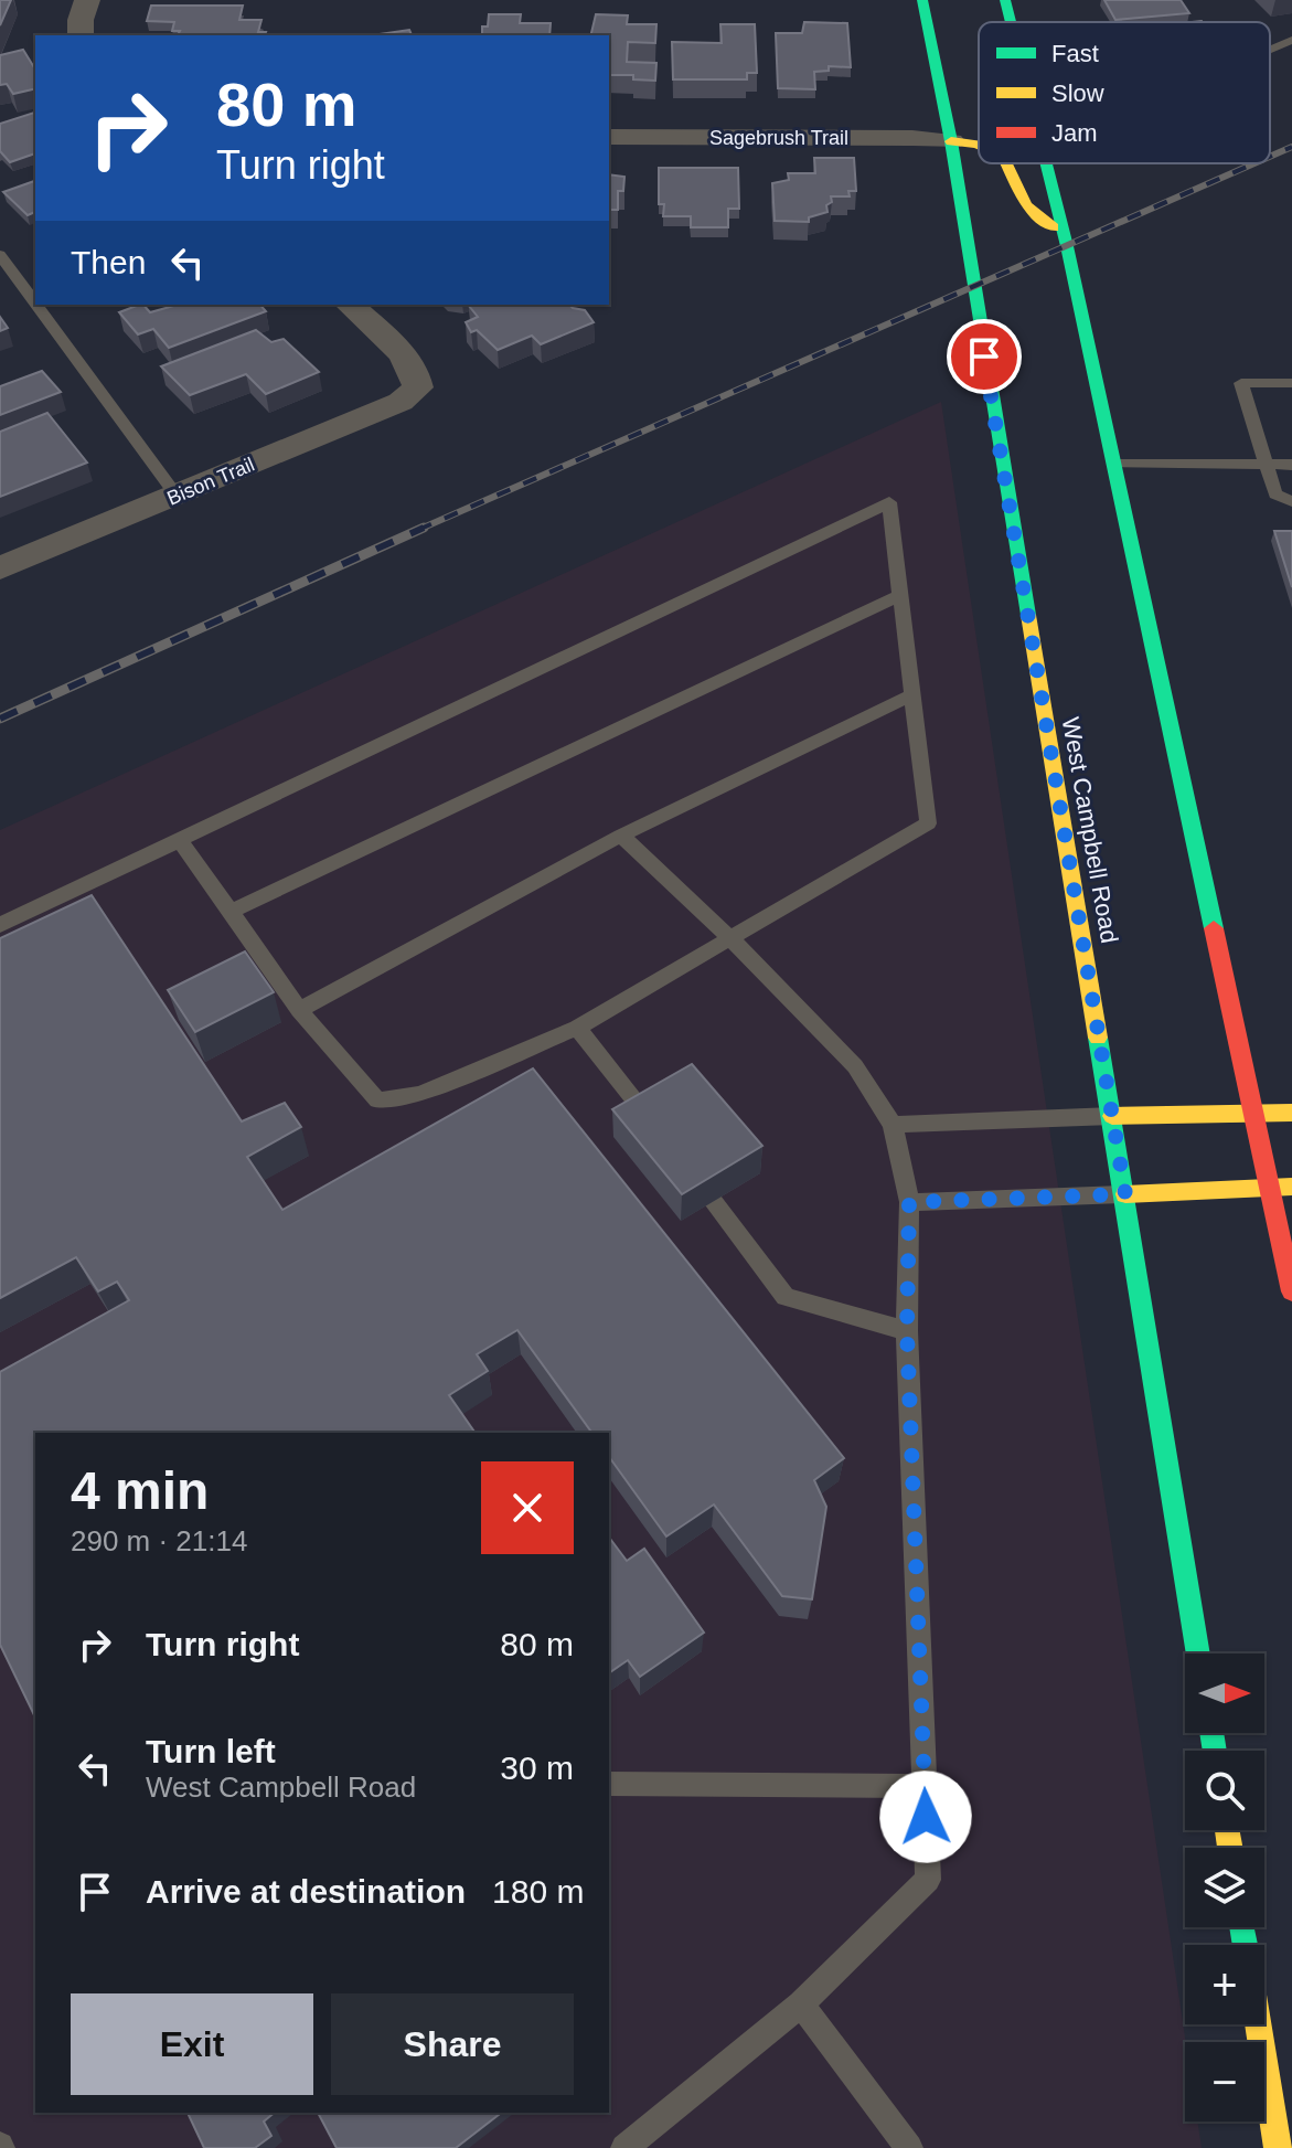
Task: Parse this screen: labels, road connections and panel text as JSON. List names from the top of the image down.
{
  "streets": {
    "main road": ["West Campbell Road"],
    "street": ["Sagebrush Trail", "Bison Trail"]
  },
  "crossings": [
    ["Sagebrush Trail", "West Campbell Road"]
  ],
  "legend": ["Fast", "Slow", "Jam"],
  "north": "right",
  "page": {
    "turn": ["80 m", "Turn right"],
    "then": "Then",
    "heading": ["4 min", "290 m · 21:14"],
    "list": [
      {
        "name": "Turn right",
        "value": "80 m"
      },
      {
        "name": "Turn left",
        "note": "West Campbell Road",
        "value": "30 m"
      },
      {
        "name": "Arrive at destination",
        "value": "180 m"
      }
    ],
    "map_buttons": ["+", "−"],
    "buttons": ["Exit", "Share"]
  }
}
